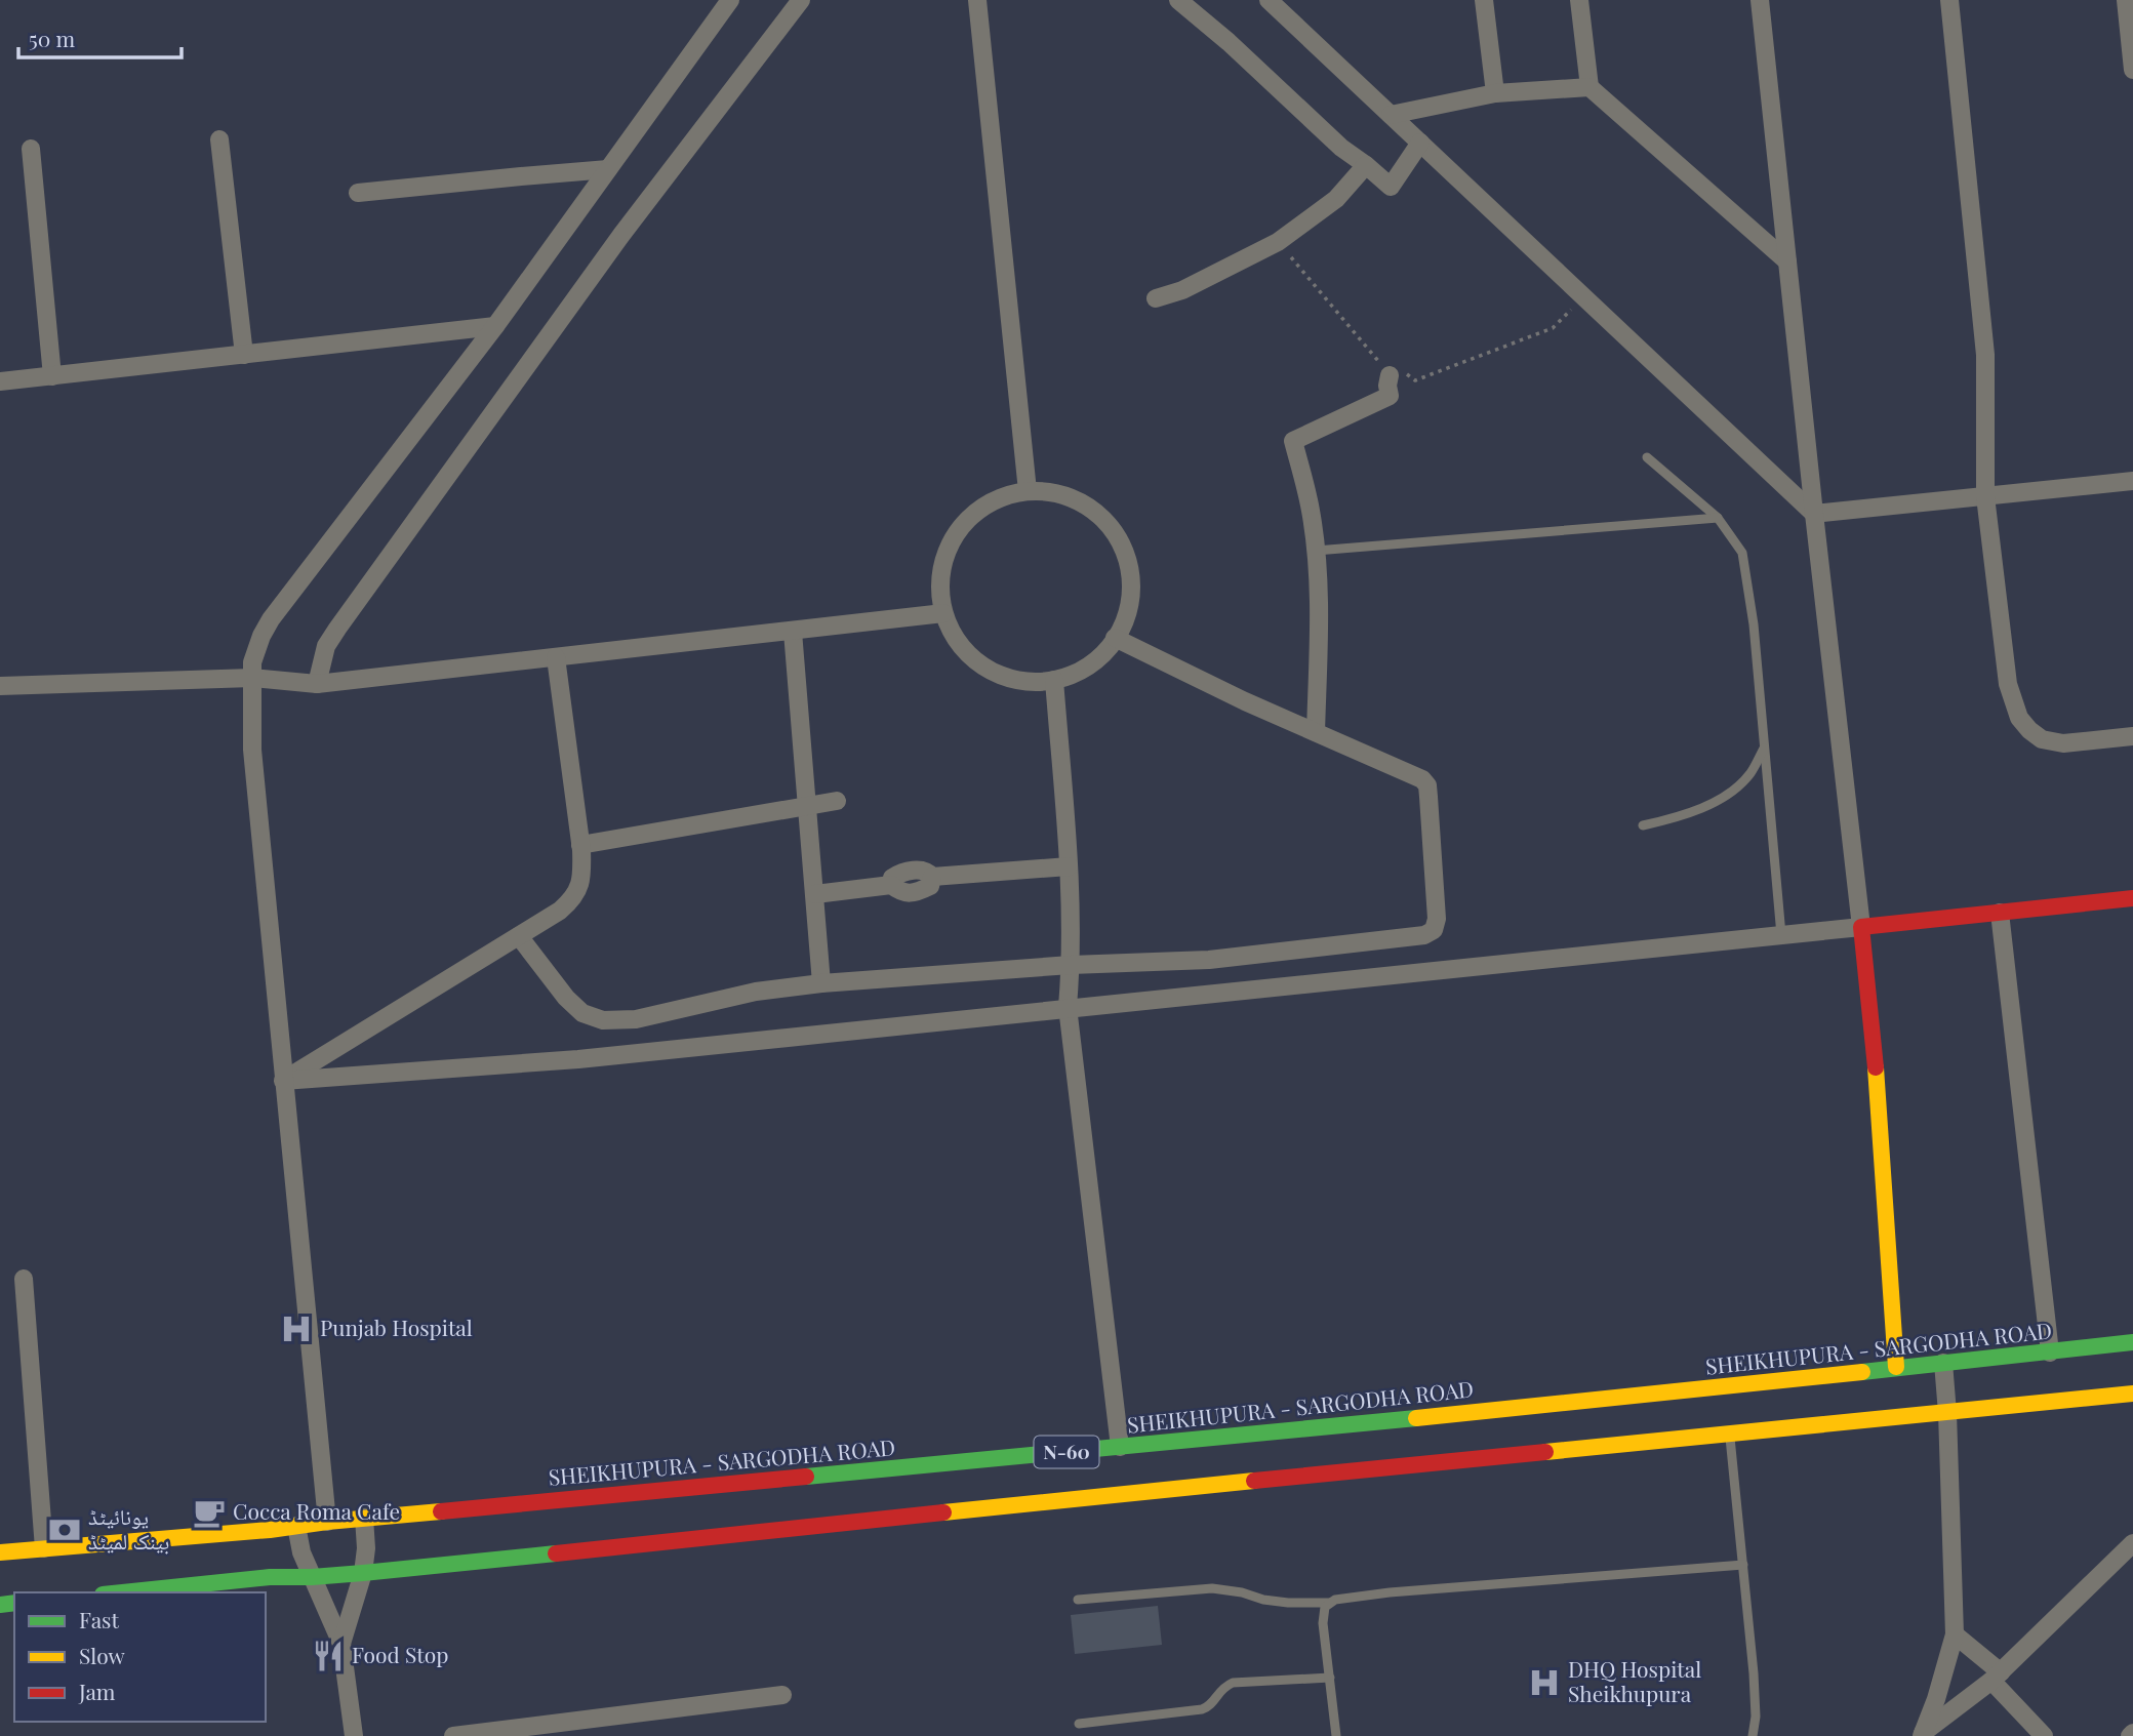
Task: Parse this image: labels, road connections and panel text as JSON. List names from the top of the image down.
{
  "streets": {
    "main road": ["SHEIKHUPURA - SARGODHA ROAD", "N-60"]
  },
  "places": {
    "hospital": ["Punjab Hospital", "DHQ Hospital Sheikhupura"],
    "cafe": ["Cocca Roma Cafe"],
    "bank": ["یونائیٹڈ بینک لمیٹڈ"],
    "restaurant": ["Food Stop"]
  },
  "legend": ["Fast", "Slow", "Jam"],
  "scale_bar": "50 m"
}
